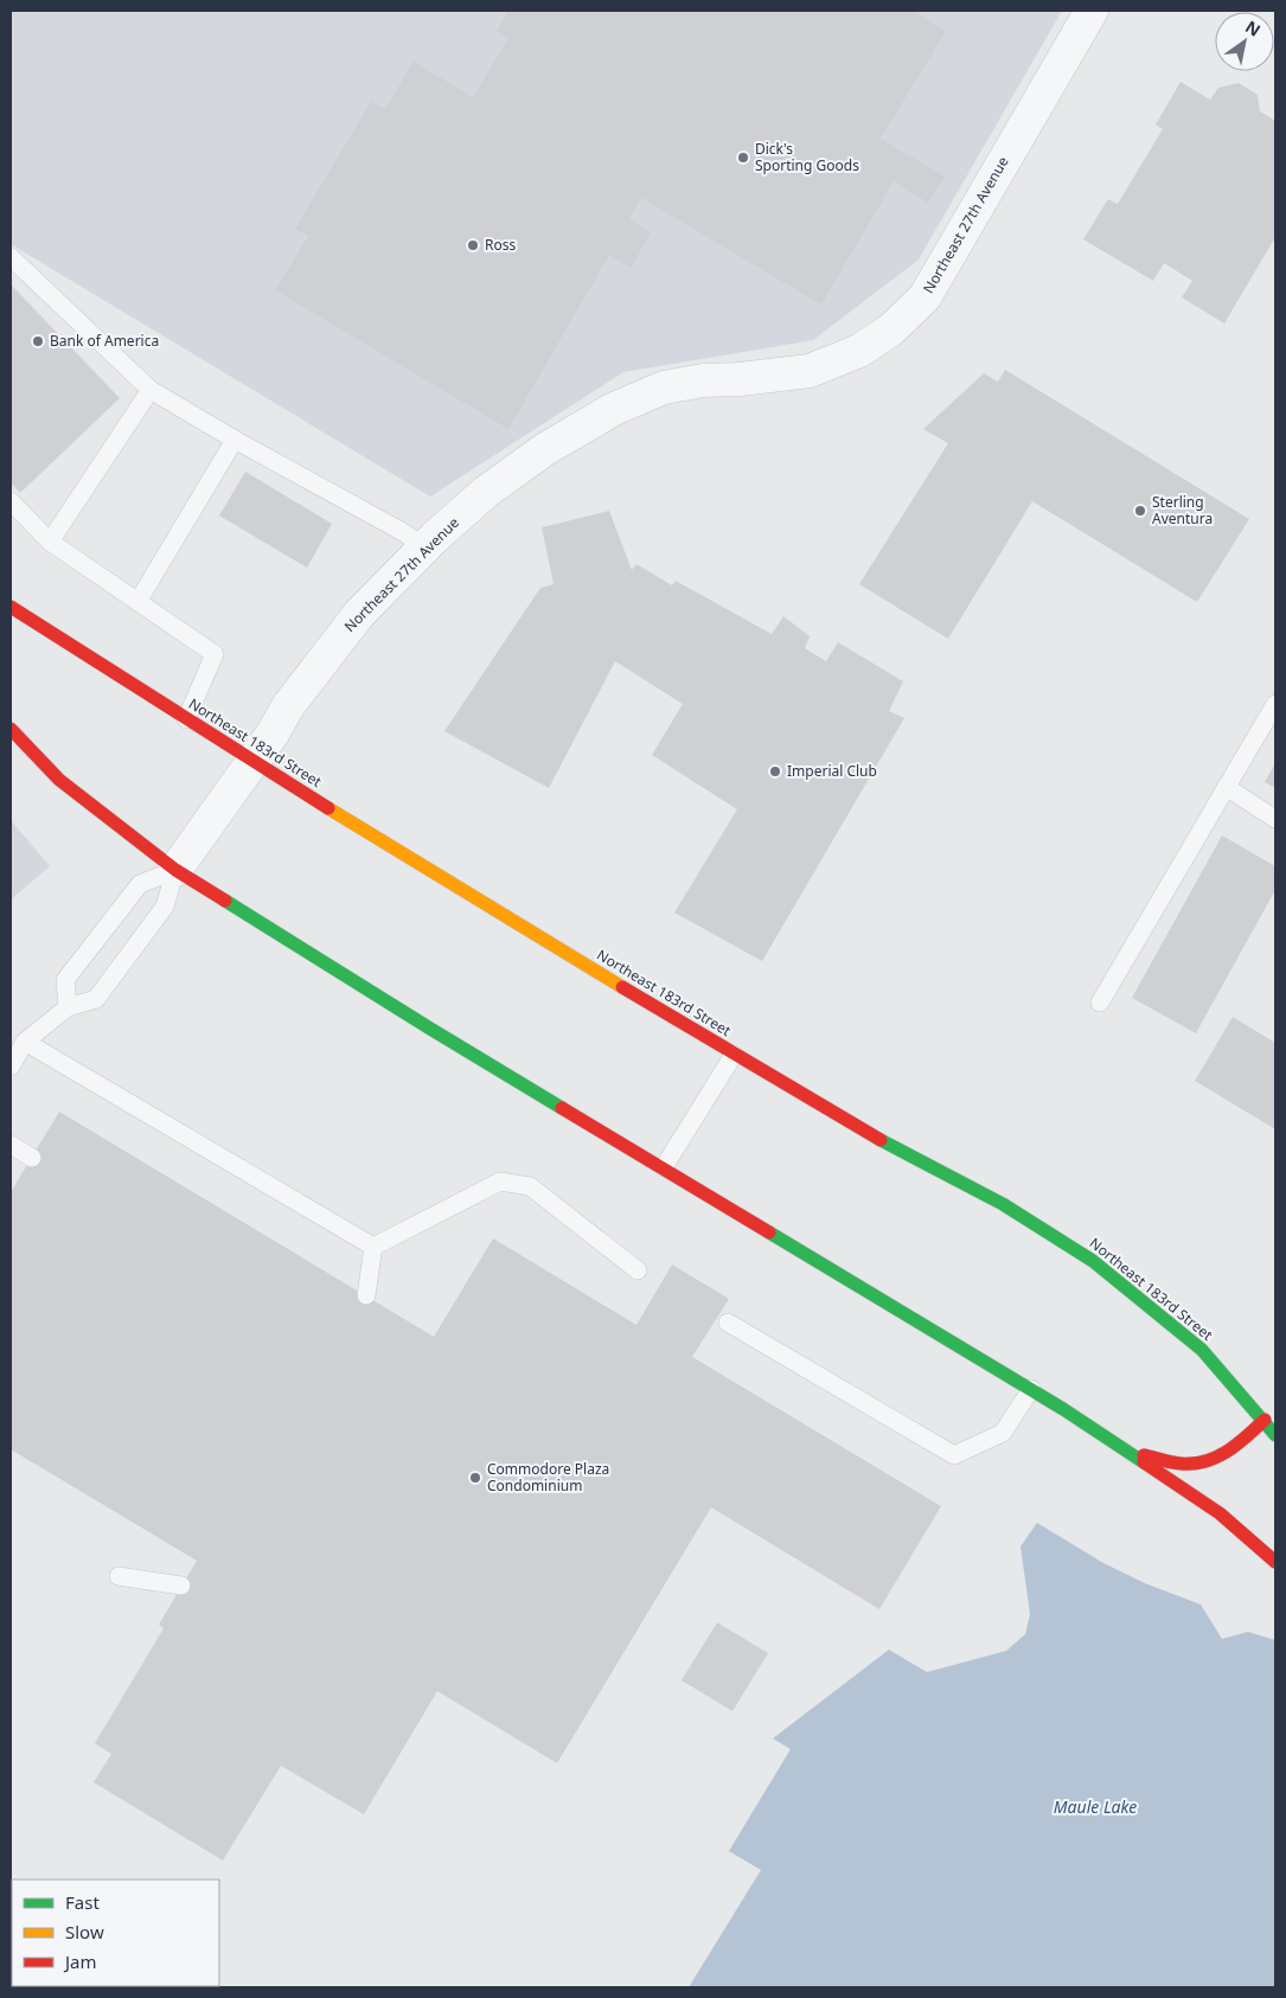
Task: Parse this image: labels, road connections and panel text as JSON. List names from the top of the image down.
{
  "streets": {
    "street": ["Northeast 27th Avenue", "Northeast 183rd Street"]
  },
  "crossings": [
    ["Northeast 27th Avenue", "Northeast 183rd Street"]
  ],
  "water": ["Maule Lake"],
  "places": [
    "Dick's Sporting Goods",
    "Ross",
    "Bank of America",
    "Sterling Aventura",
    "Imperial Club",
    "Commodore Plaza Condominium"
  ],
  "legend": ["Fast", "Slow", "Jam"],
  "north": "top right"
}
